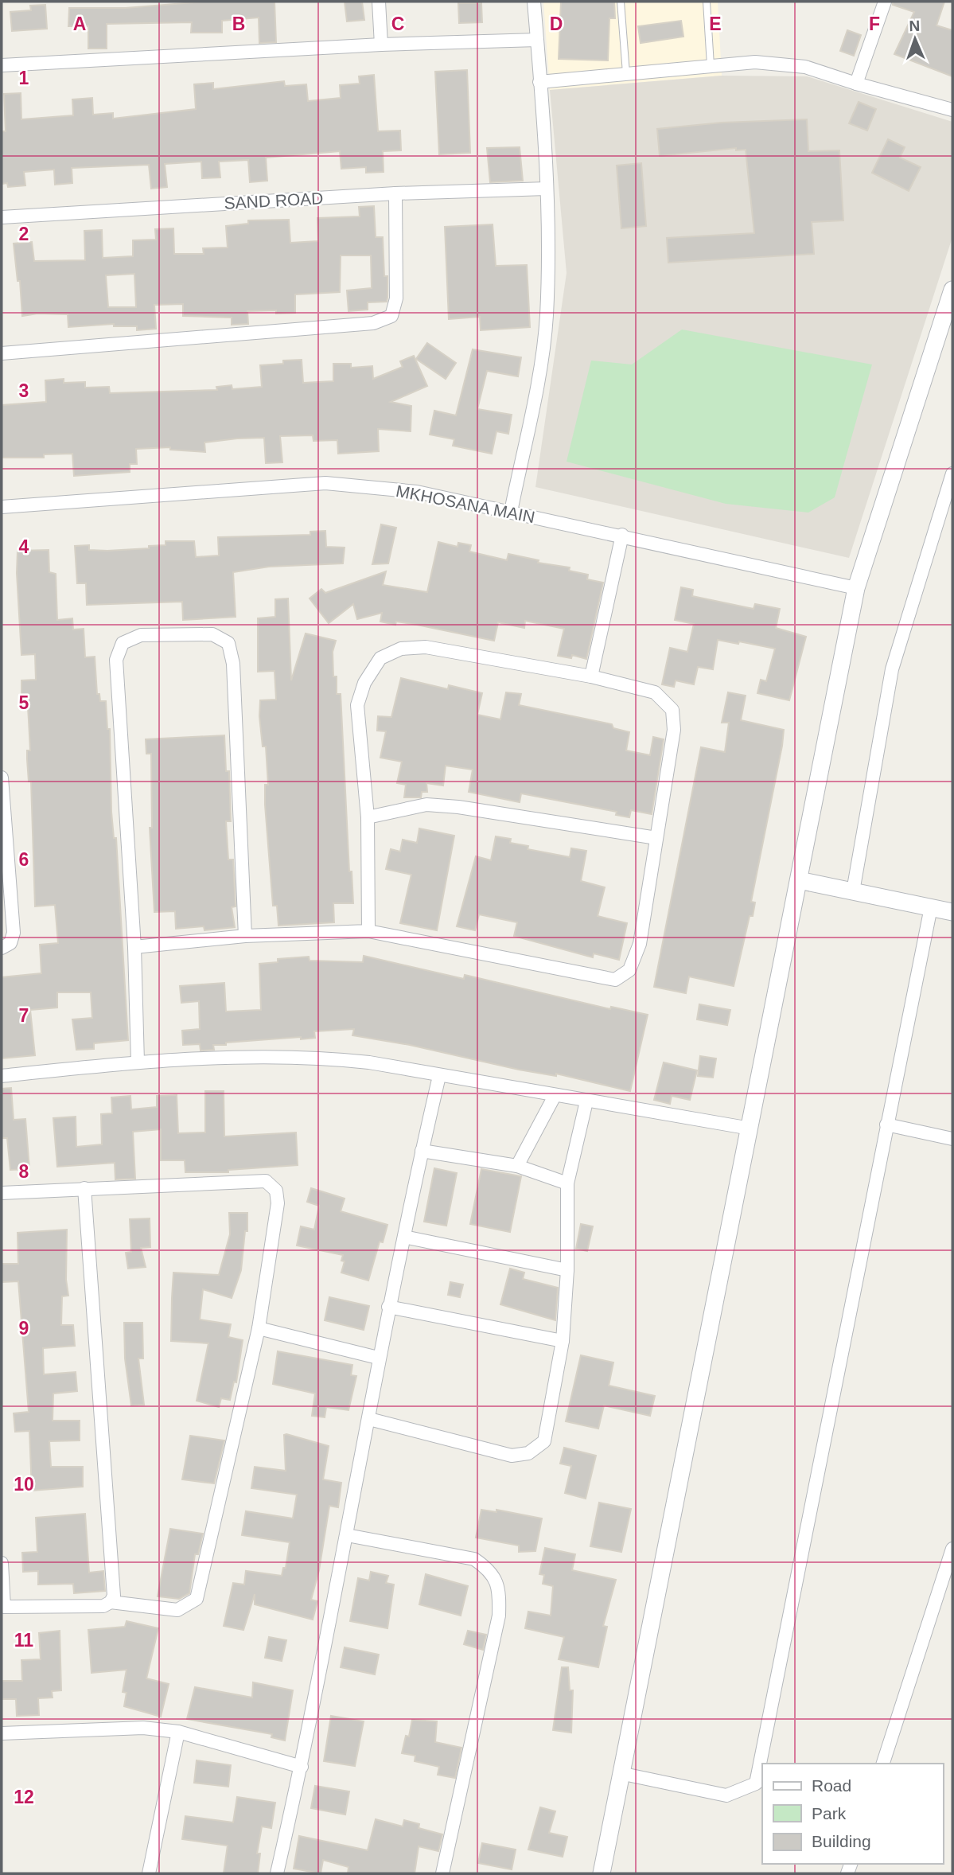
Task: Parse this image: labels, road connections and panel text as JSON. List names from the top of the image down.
{
  "streets": {
    "street": ["SAND ROAD", "MKHOSANA MAIN"]
  },
  "legend": ["Road", "Park", "Building"],
  "north": "top",
  "grid": {
    "columns": [
      "A",
      "B",
      "C",
      "D",
      "E",
      "F"
    ],
    "rows": [
      "1",
      "2",
      "3",
      "4",
      "5",
      "6",
      "7",
      "8",
      "9",
      "10",
      "11",
      "12"
    ]
  }
}
